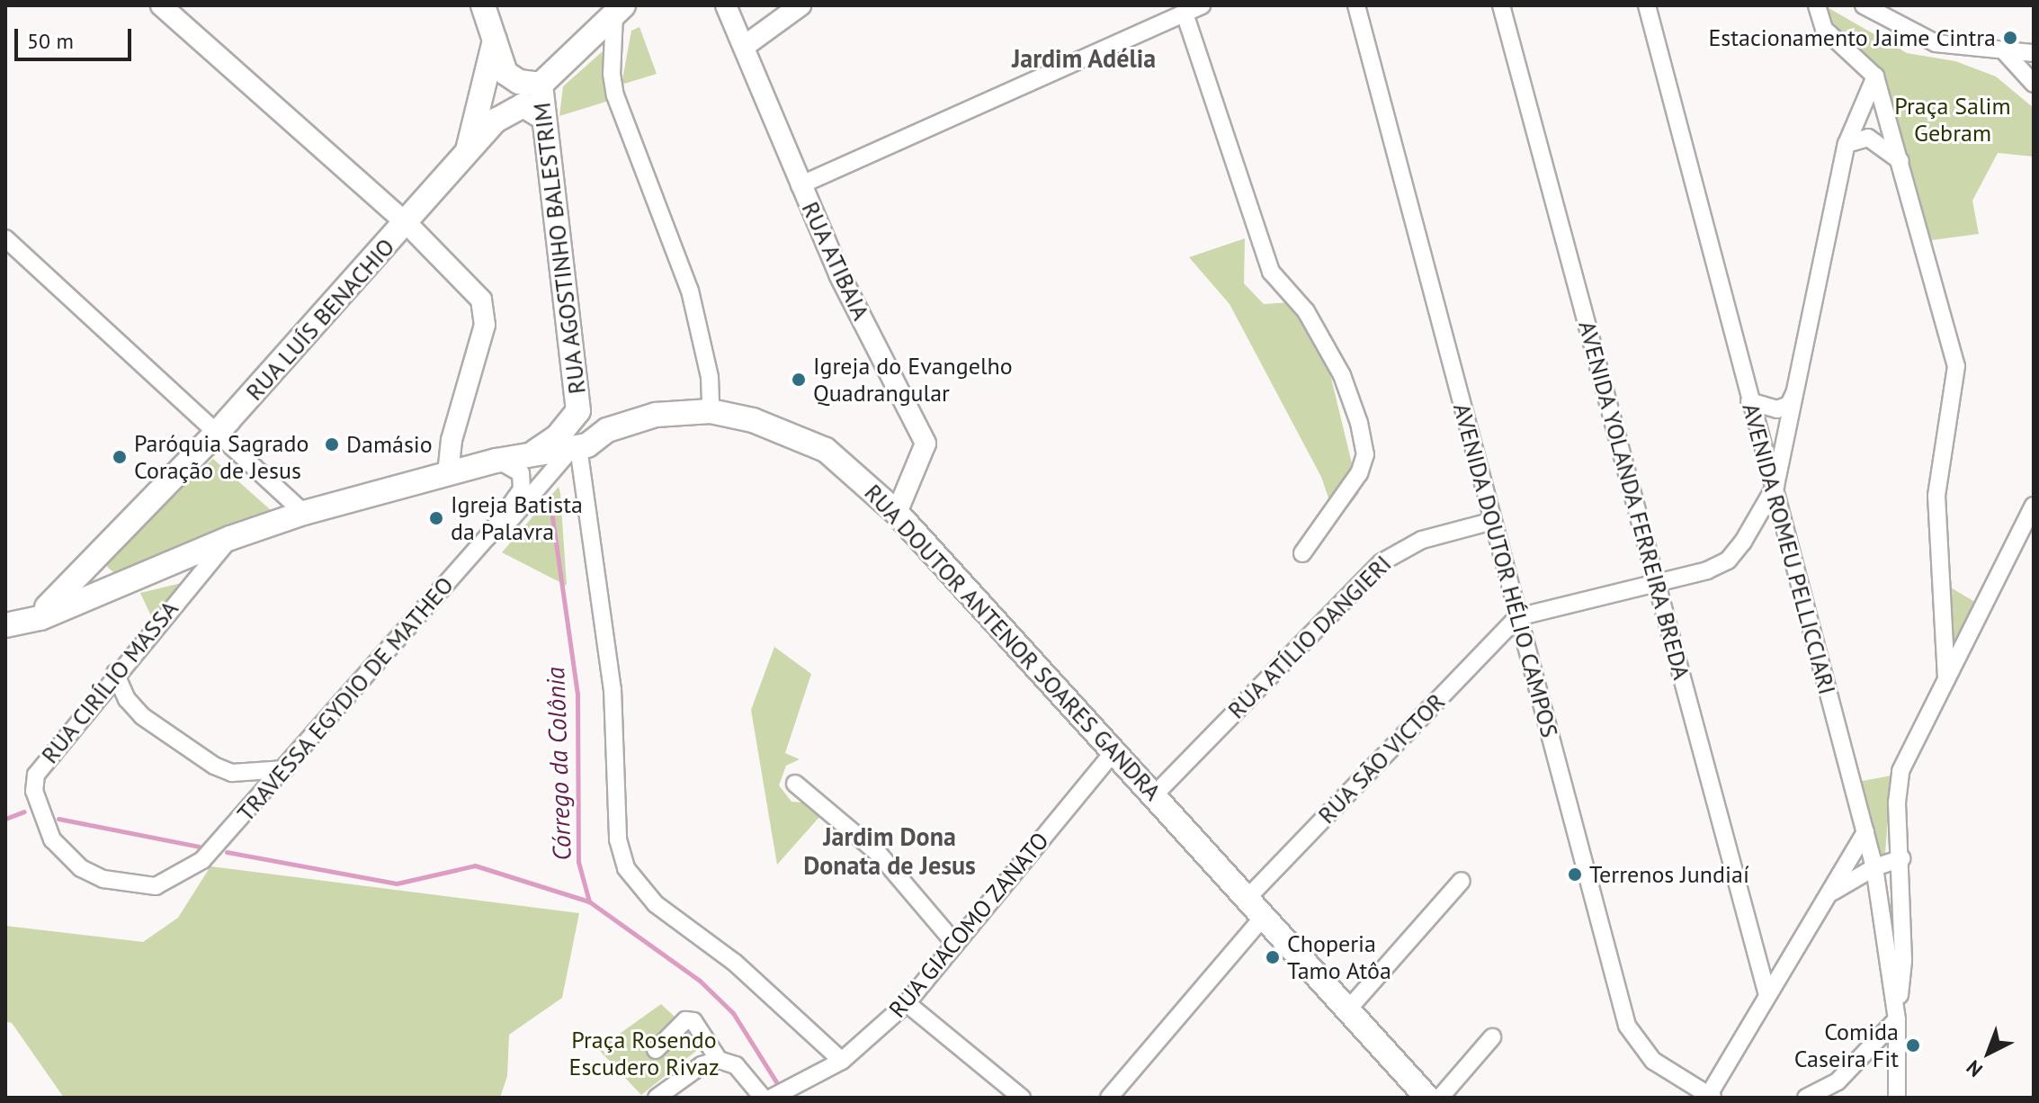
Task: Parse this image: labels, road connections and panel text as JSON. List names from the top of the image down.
{
  "streets": {
    "main road": ["RUA AGOSTINHO BALESTRIM", "RUA LUÍS BENACHIO", "RUA DOUTOR ANTENOR SOARES GANDRA"],
    "street": [
      "RUA ATIBAIA",
      "AVENIDA YOLANDA FERREIRA BREDA",
      "AVENIDA ROMEU PELLICCIARI",
      "AVENIDA DOUTOR HÉLIO CAMPOS",
      "RUA ATÍLIO DANGIERI",
      "RUA CIRÍLIO MASSA",
      "TRAVESSA EGYDIO DE MATHEO",
      "RUA SÃO VICTOR",
      "RUA GIACOMO ZANATO"
    ]
  },
  "crossings": [
    ["RUA AGOSTINHO BALESTRIM", "RUA LUÍS BENACHIO"],
    ["RUA ATIBAIA", "RUA DOUTOR ANTENOR SOARES GANDRA"],
    ["RUA LUÍS BENACHIO", "RUA DOUTOR ANTENOR SOARES GANDRA"],
    ["AVENIDA DOUTOR HÉLIO CAMPOS", "RUA ATÍLIO DANGIERI"],
    ["AVENIDA DOUTOR HÉLIO CAMPOS", "RUA SÃO VICTOR"],
    ["RUA ATÍLIO DANGIERI", "RUA DOUTOR ANTENOR SOARES GANDRA"],
    ["RUA DOUTOR ANTENOR SOARES GANDRA", "RUA CIRÍLIO MASSA"],
    ["RUA DOUTOR ANTENOR SOARES GANDRA", "TRAVESSA EGYDIO DE MATHEO"],
    ["RUA DOUTOR ANTENOR SOARES GANDRA", "RUA SÃO VICTOR"],
    ["RUA DOUTOR ANTENOR SOARES GANDRA", "RUA GIACOMO ZANATO"],
    ["RUA CIRÍLIO MASSA", "TRAVESSA EGYDIO DE MATHEO"]
  ],
  "districts": ["Jardim Adélia", "Jardim Dona Donata de Jesus"],
  "water": ["Córrego da Colônia"],
  "parks": ["Praça Salim Gebram", "Praça Rosendo Escudero Rivaz"],
  "places": [
    "Estacionamento Jaime Cintra",
    "Igreja do Evangelho Quadrangular",
    "Damásio",
    "Paróquia Sagrado Coração de Jesus",
    "Igreja Batista da Palavra",
    "Terrenos Jundiaí",
    "Choperia Tamo Atôa",
    "Comida Caseira Fit"
  ],
  "scale_bar": "50 m",
  "north": "bottom left"
}
